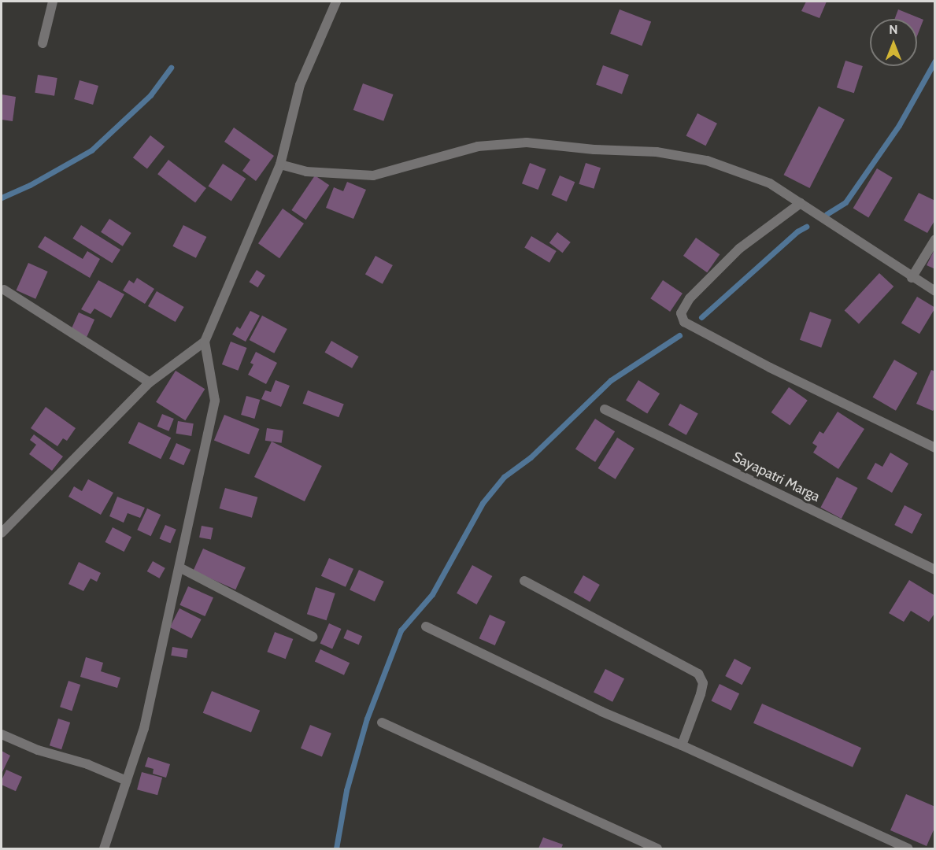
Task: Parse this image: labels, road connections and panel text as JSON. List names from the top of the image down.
{
  "streets": {
    "street": ["Sayapatri Marga"]
  },
  "north": "top"
}
